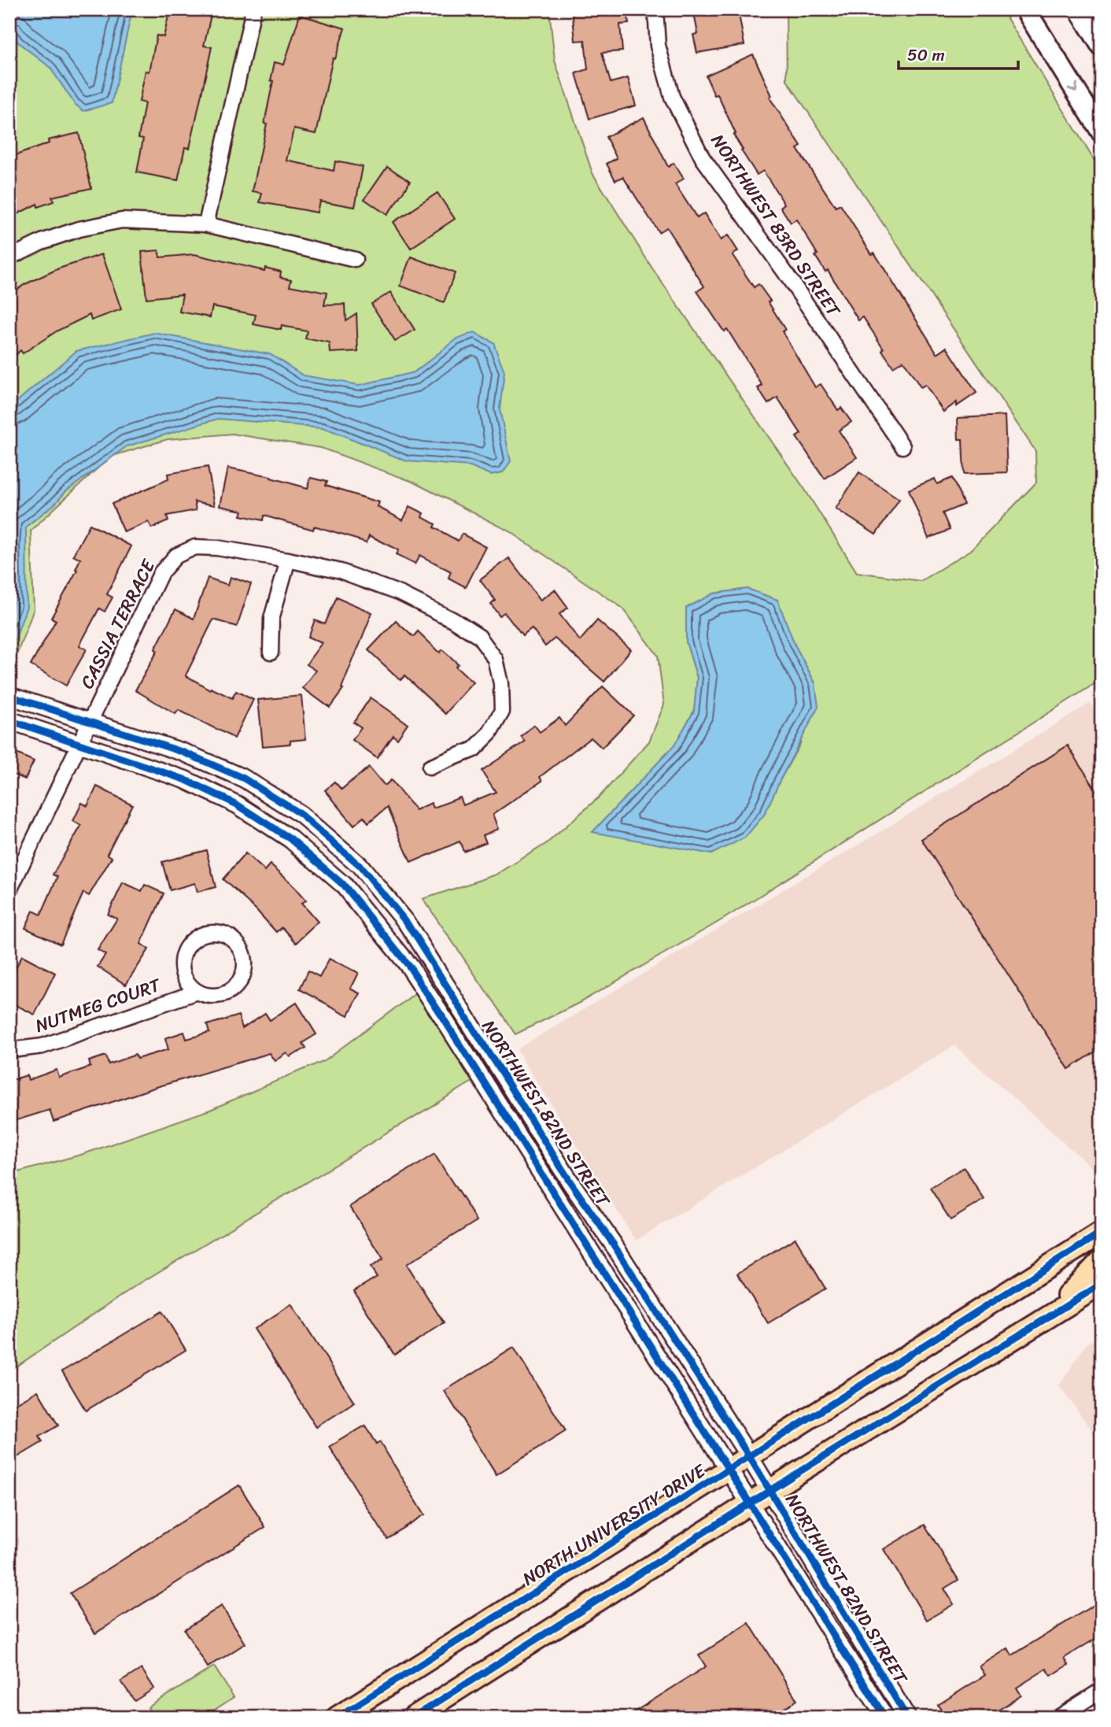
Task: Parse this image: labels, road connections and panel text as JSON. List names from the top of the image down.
{
  "streets": {
    "main road": ["NORTH UNIVERSITY DRIVE"],
    "street": [
      "NORTHWEST 83RD STREET",
      "CASSIA TERRACE",
      "NUTMEG COURT",
      "NORTHWEST 82ND STREET"
    ]
  },
  "crossings": [
    ["CASSIA TERRACE", "NORTHWEST 82ND STREET"],
    ["NORTHWEST 82ND STREET", "NORTH UNIVERSITY DRIVE"]
  ],
  "scale_bar": "50 m"
}
